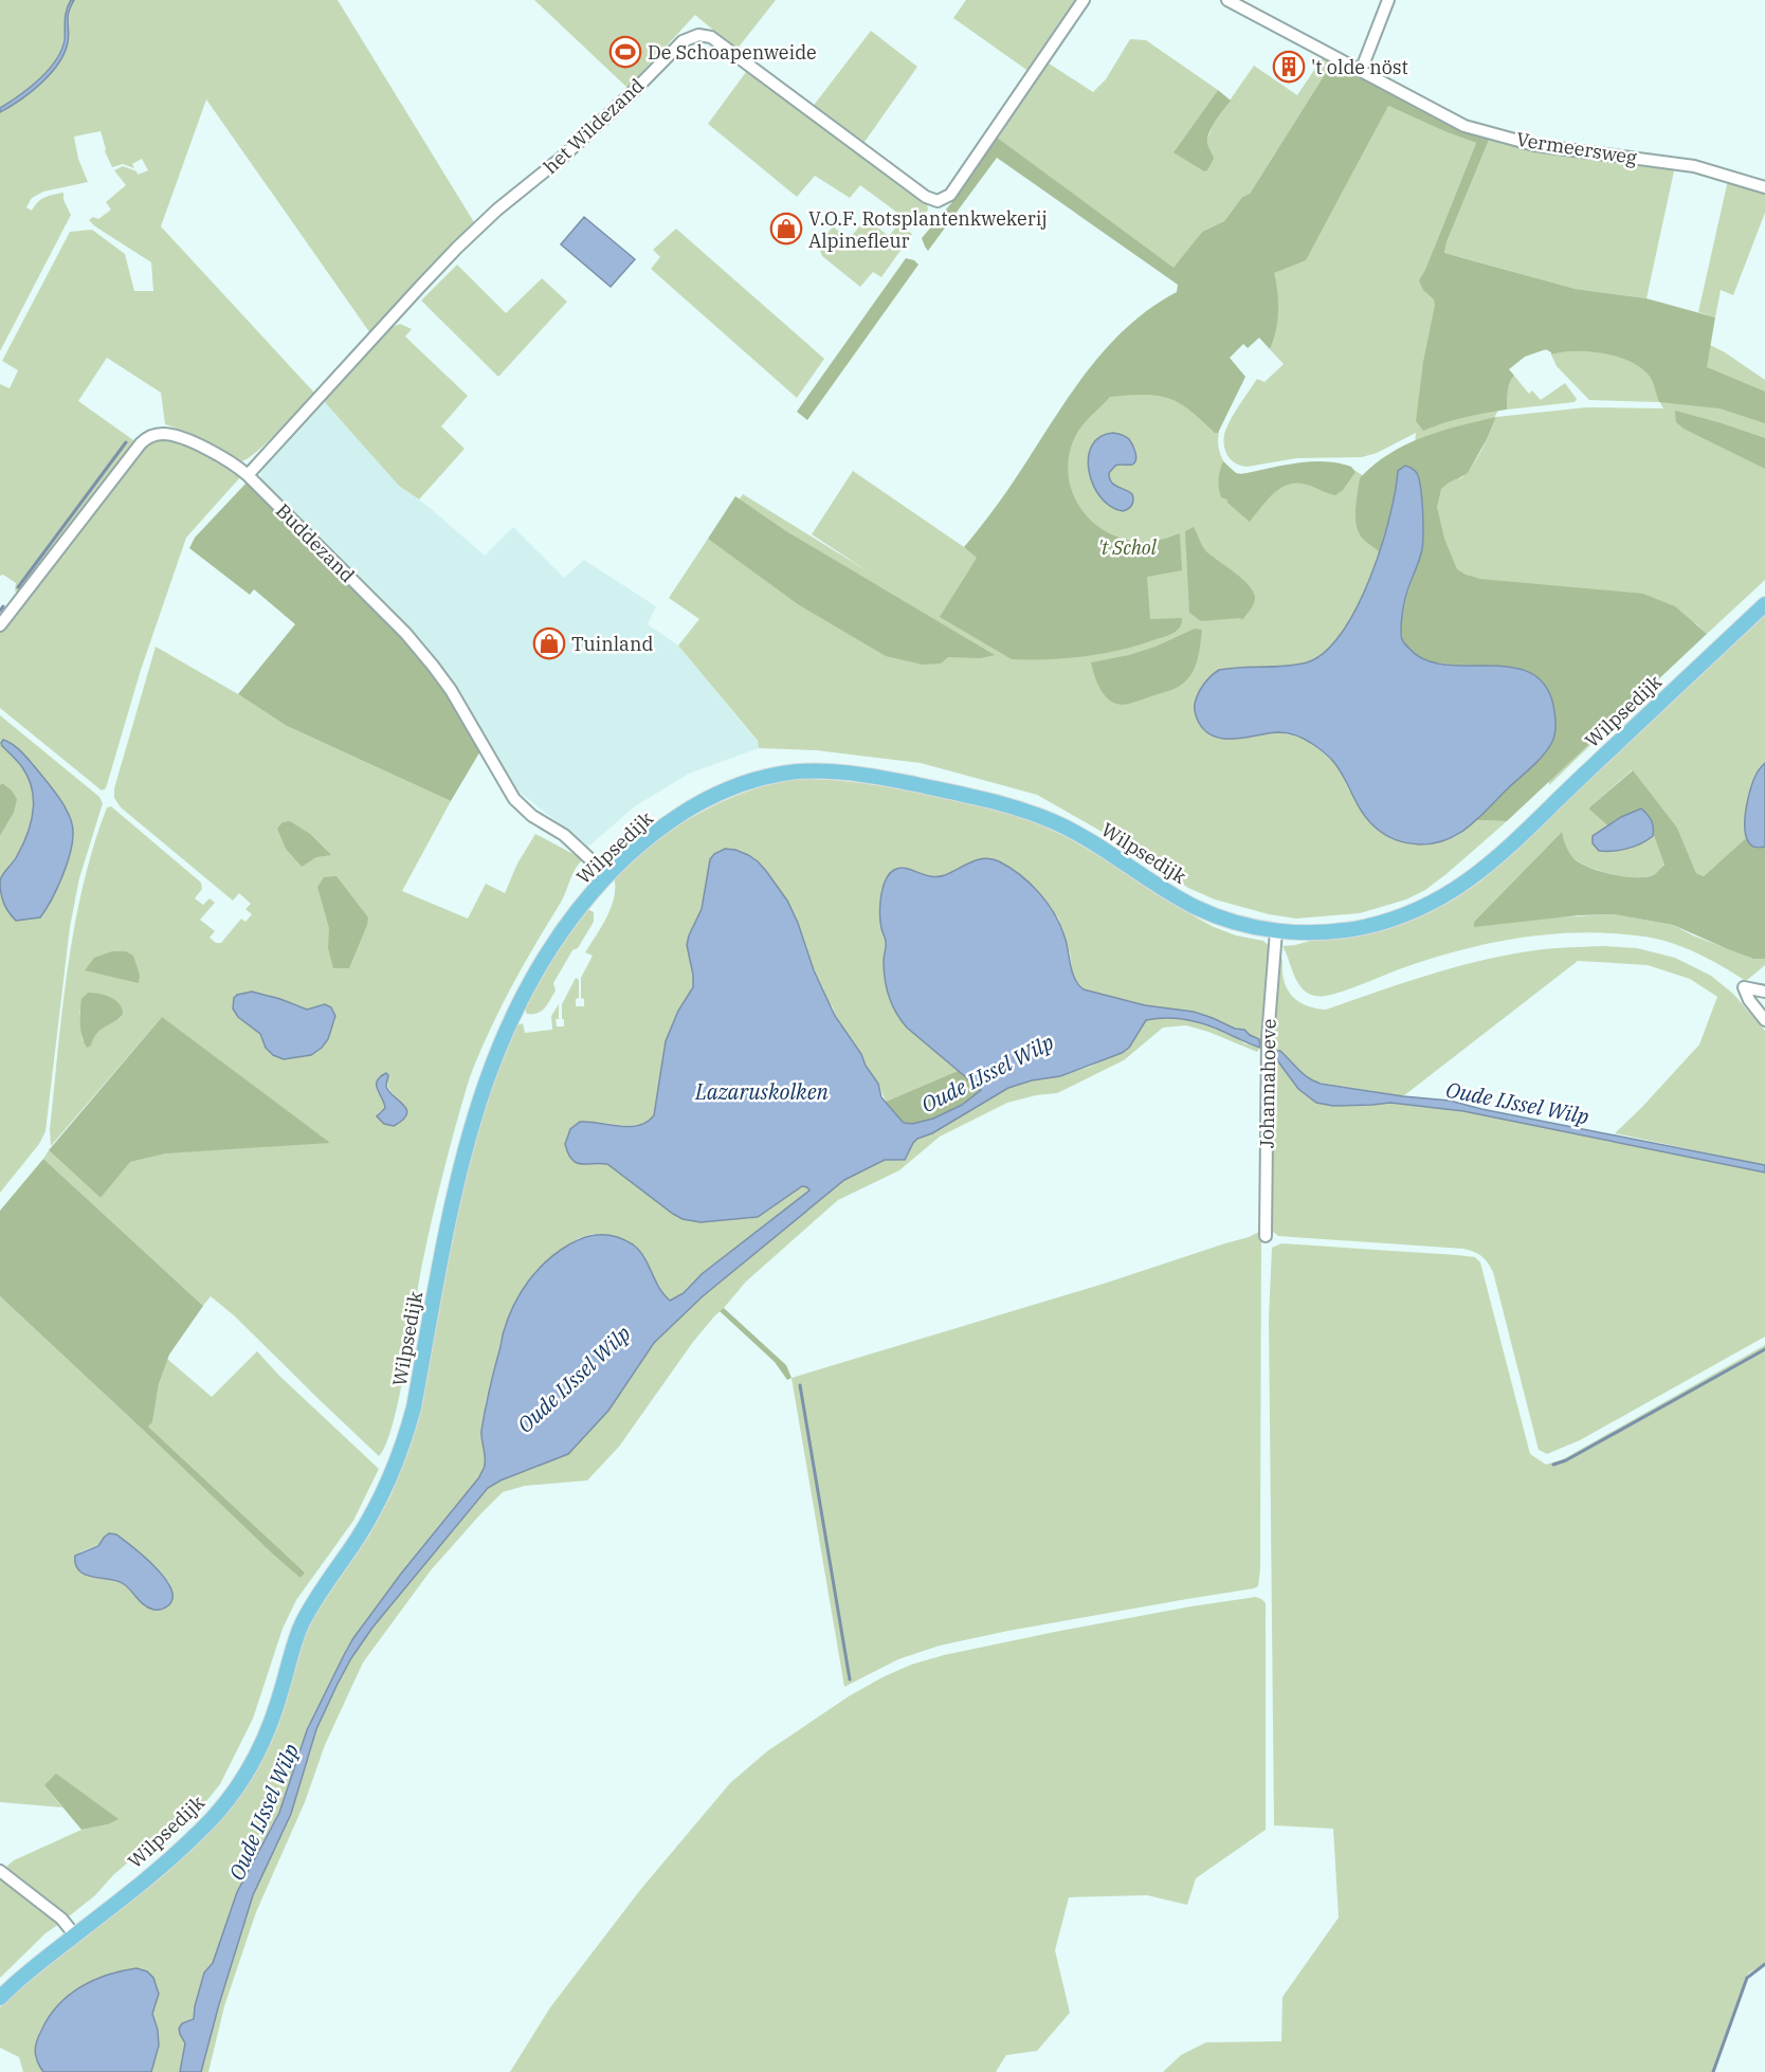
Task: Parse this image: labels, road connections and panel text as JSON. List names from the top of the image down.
{
  "streets": {
    "main road": ["Wilpsedijk"],
    "street": [
      "het Wildezand",
      "Vermeersweg",
      "Buddezand",
      "Johannahoeve"
    ]
  },
  "crossings": [
    ["het Wildezand", "Buddezand"],
    ["Buddezand", "Wilpsedijk"],
    ["Wilpsedijk", "Johannahoeve"]
  ],
  "water": ["Oude IJssel Wilp", "Lazaruskolken"],
  "parks": ["'t Schol"],
  "places": {
    "sports": ["De Schoapenweide"],
    "building": ["'t olde nöst"],
    "shop": ["V.O.F. Rotsplantenkwekerij Alpinefleur", "Tuinland"]
  }
}
